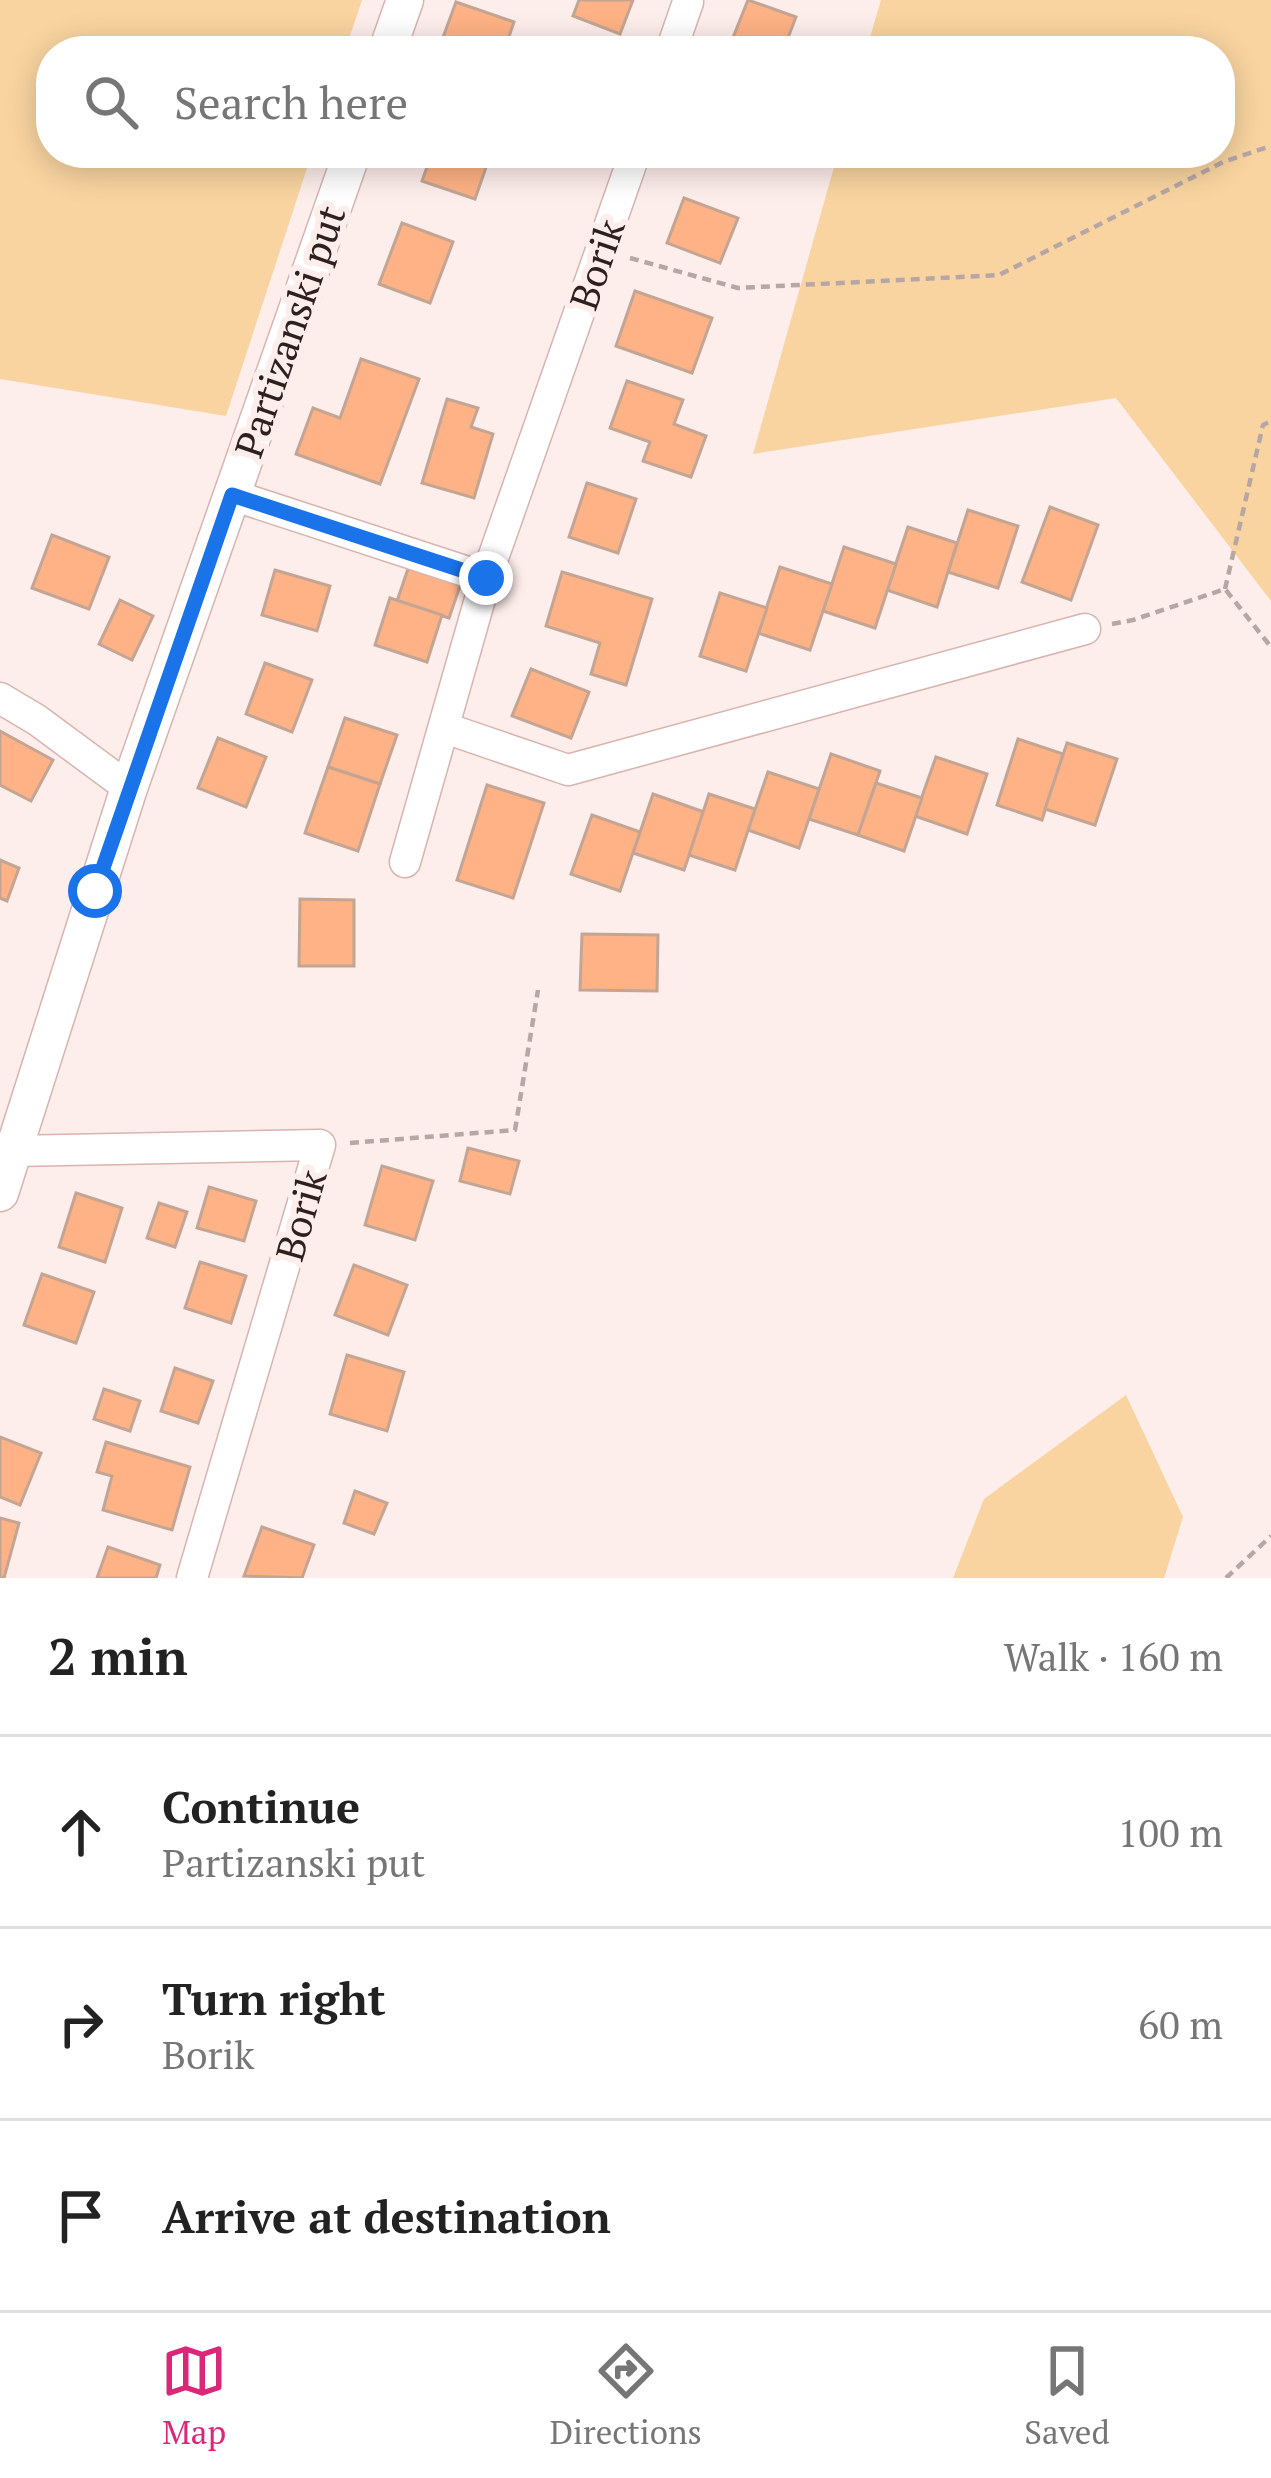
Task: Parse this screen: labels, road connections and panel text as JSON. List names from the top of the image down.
{
  "streets": {
    "street": ["Borik", "Partizanski put"]
  },
  "crossings": [
    ["Borik", "Partizanski put"]
  ],
  "page": {
    "search": "Search here",
    "heading": ["2 min", "Walk · 160 m"],
    "list": [
      ["Continue", "Partizanski put", "100 m"],
      ["Turn right", "Borik", "60 m"],
      "Arrive at destination"
    ],
    "nav": ["Map", "Directions", "Saved"]
  }
}
